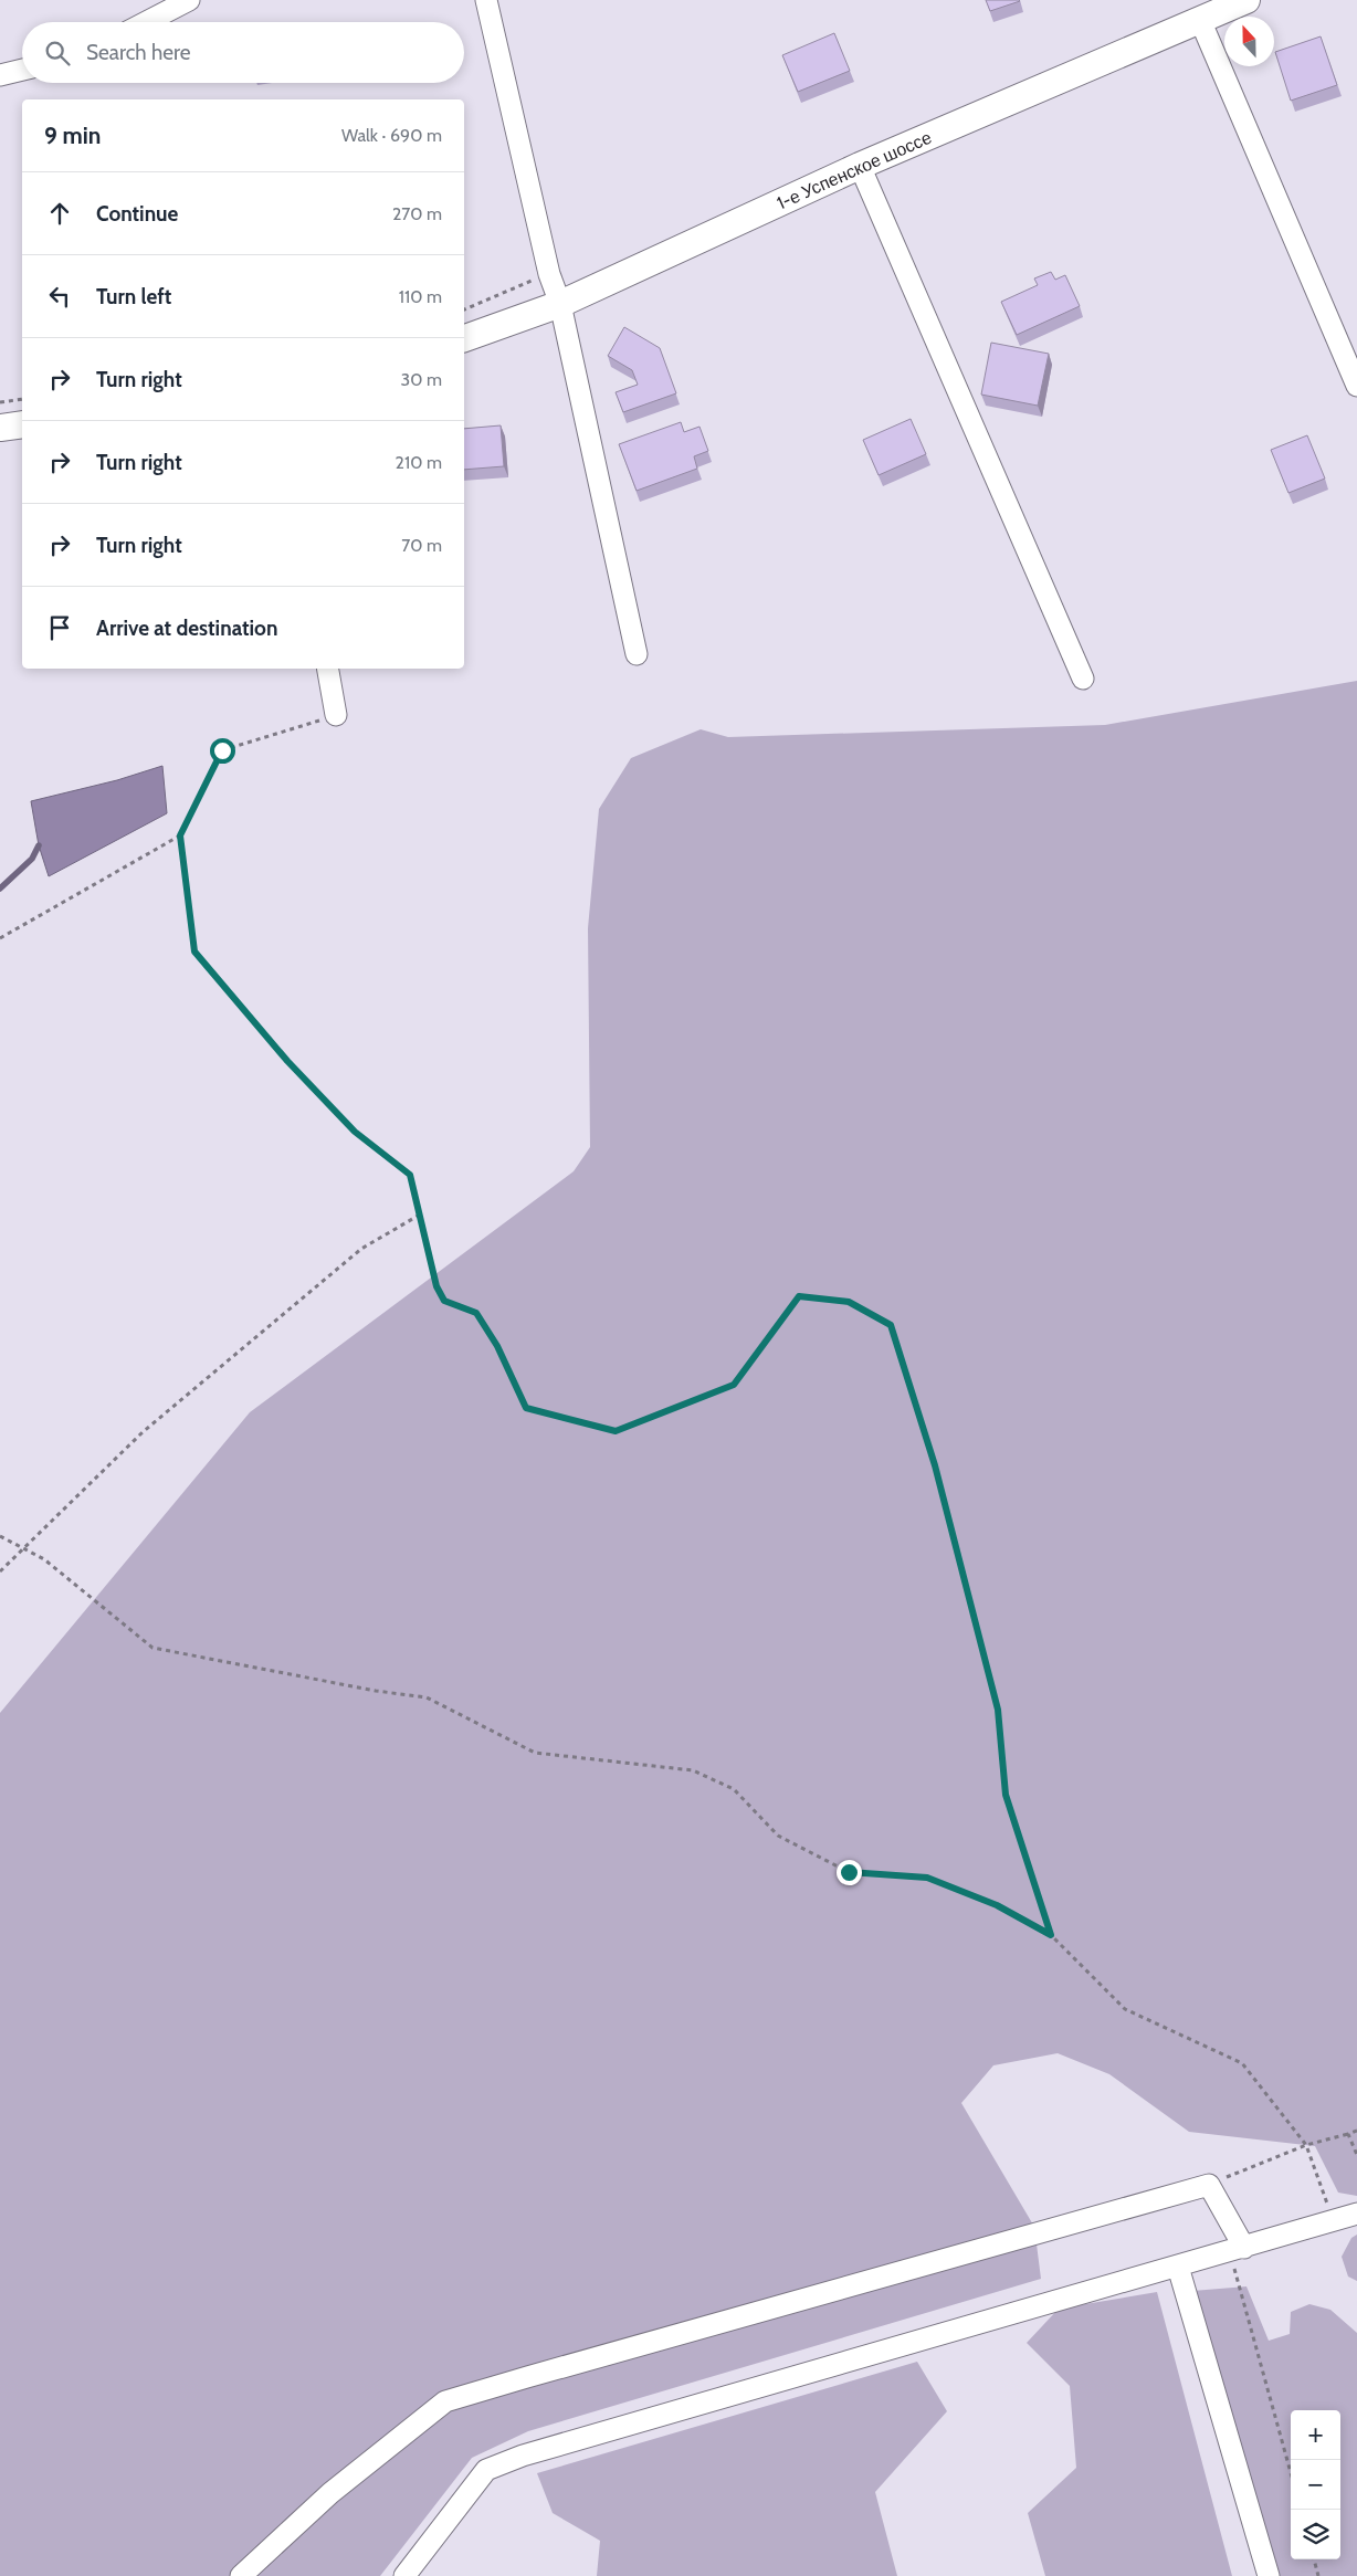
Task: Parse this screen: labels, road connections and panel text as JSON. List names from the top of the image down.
{
  "streets": {
    "main road": ["1-е Успенское шоссе"]
  },
  "north": "top",
  "page": {
    "search": "Search here",
    "heading": ["9 min", "Walk · 690 m"],
    "list": [
      ["Continue", "270 m"],
      ["Turn left", "110 m"],
      ["Turn right", "30 m"],
      ["Turn right", "210 m"],
      ["Turn right", "70 m"],
      "Arrive at destination"
    ],
    "map_buttons": ["+", "−"]
  }
}
